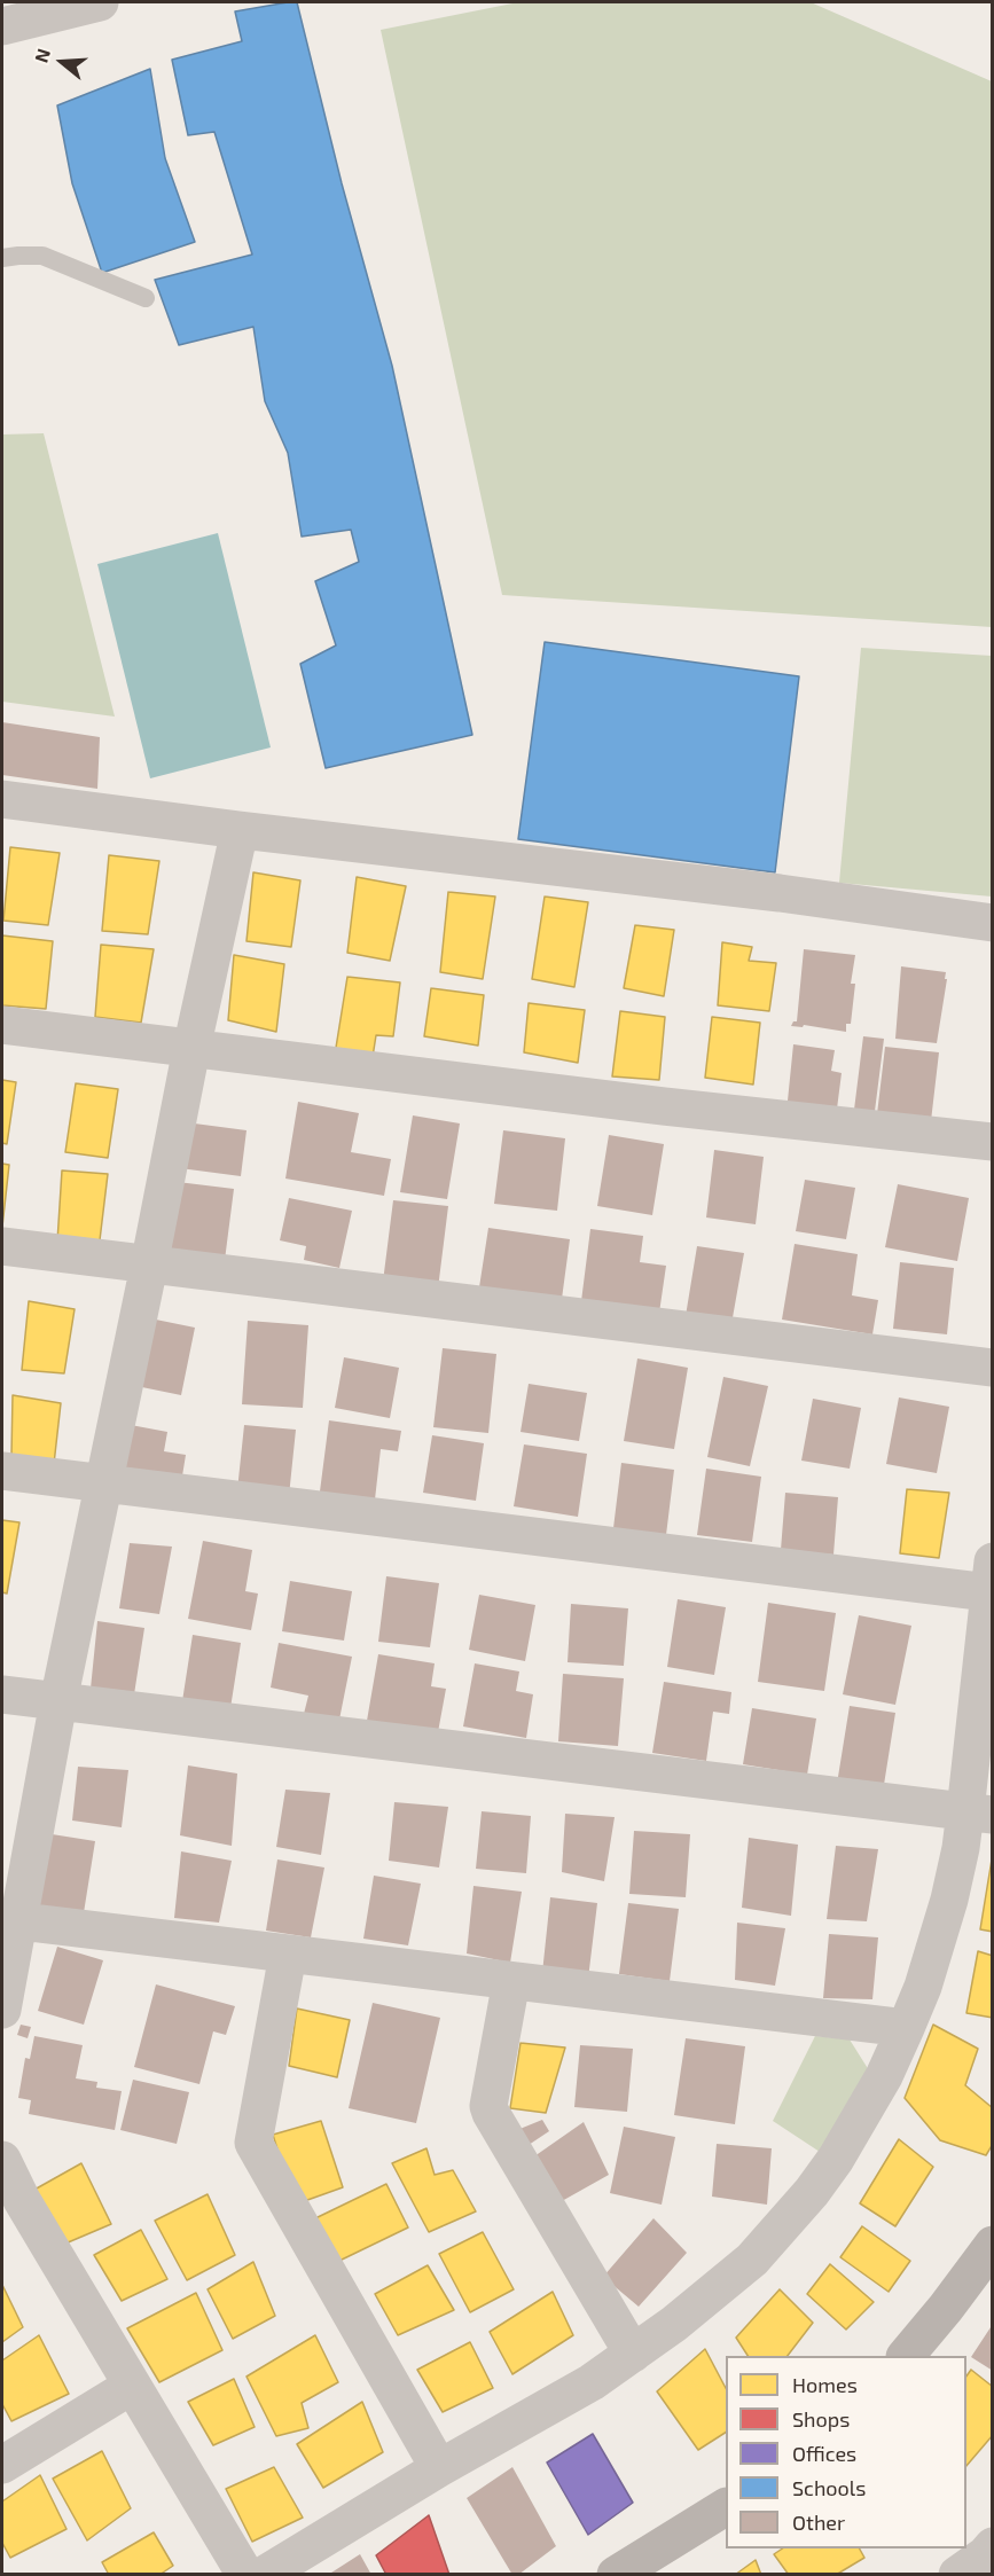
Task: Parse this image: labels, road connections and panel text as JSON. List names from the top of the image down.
{
  "legend": [
    "Homes",
    "Shops",
    "Offices",
    "Schools",
    "Other"
  ],
  "north": "left"
}
